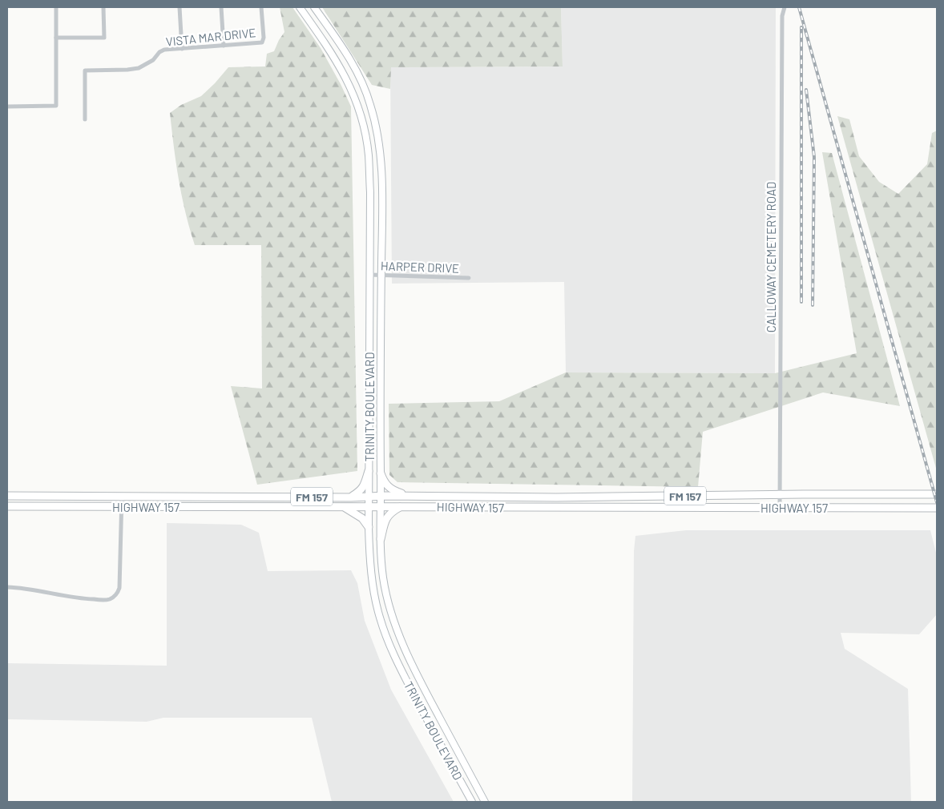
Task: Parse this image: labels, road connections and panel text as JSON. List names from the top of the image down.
{
  "streets": {
    "main road": ["TRINITY BOULEVARD", "FM 157", "HIGHWAY 157"],
    "street": ["VISTA MAR DRIVE", "CALLOWAY CEMETERY ROAD", "HARPER DRIVE"]
  },
  "crossings": [
    ["CALLOWAY CEMETERY ROAD", "HIGHWAY 157"],
    ["HARPER DRIVE", "TRINITY BOULEVARD"],
    ["TRINITY BOULEVARD", "HIGHWAY 157"]
  ]
}
